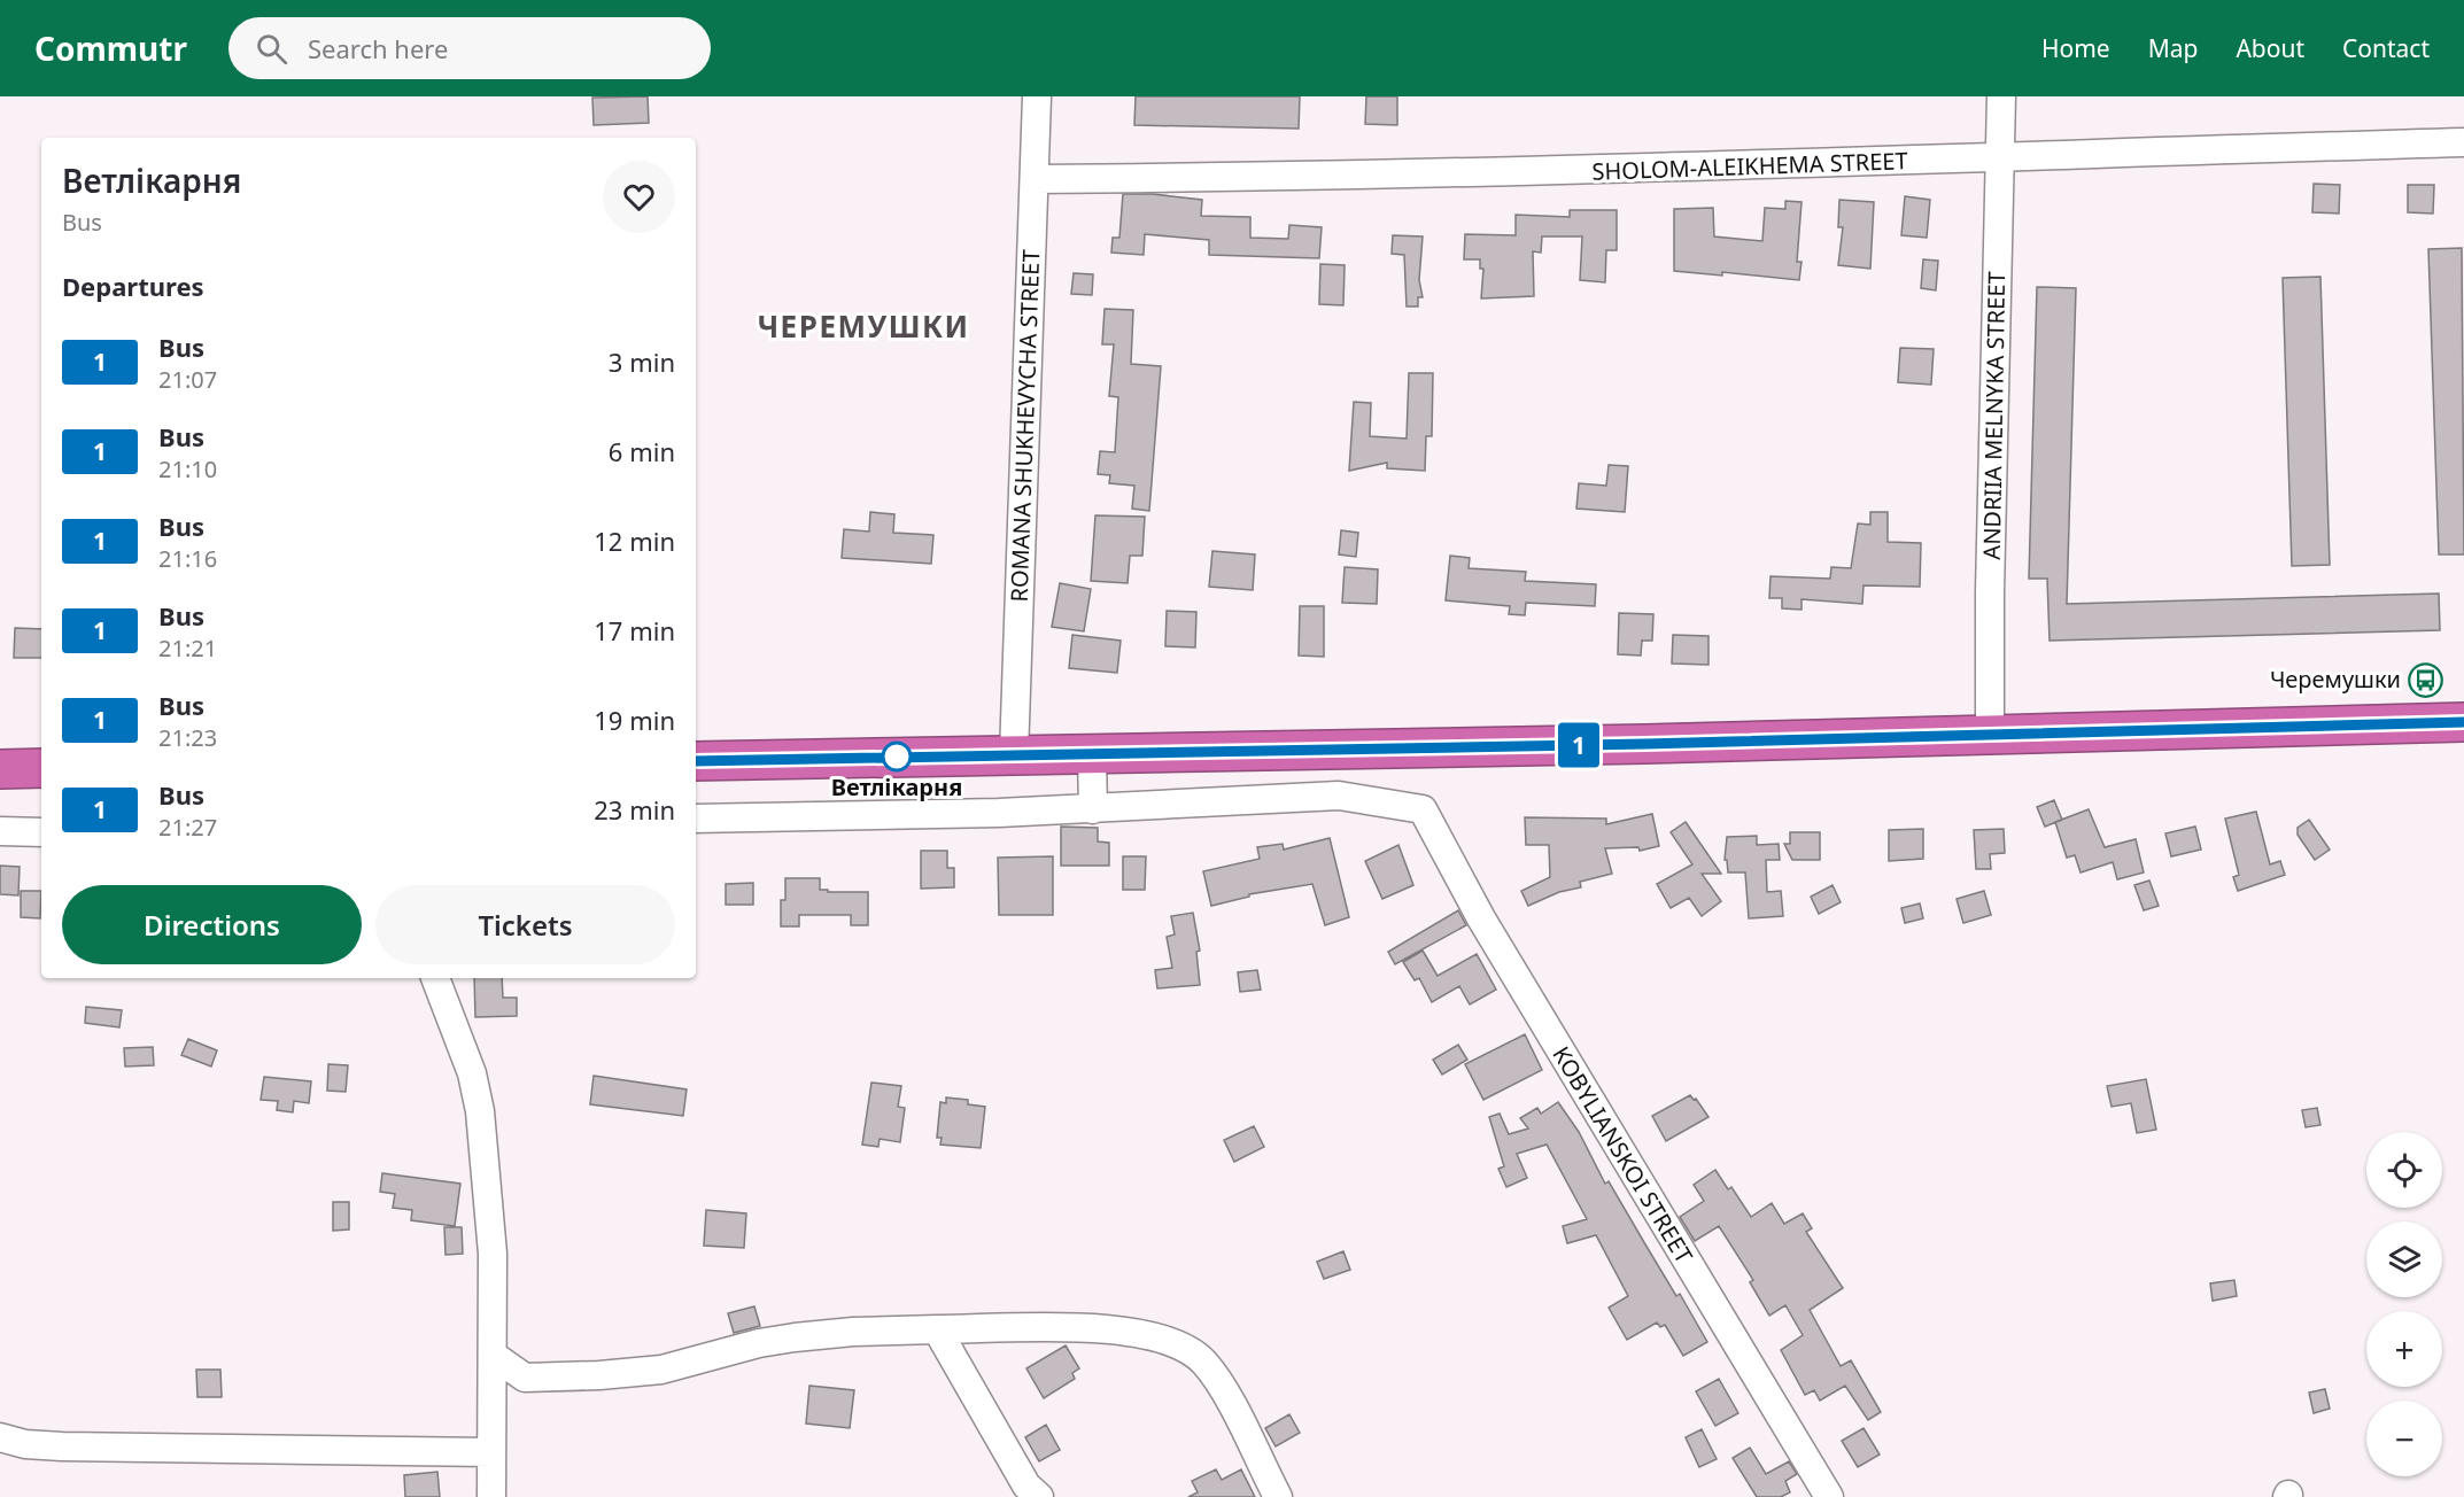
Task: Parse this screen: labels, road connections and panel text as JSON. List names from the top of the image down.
{
  "streets": {
    "street": [
      "SHOLOM-ALEIKHEMA STREET",
      "ANDRIIA MELNYKA STREET",
      "ROMANA SHUKHEVYCHA STREET",
      "KOBYLIANSKOI STREET"
    ]
  },
  "crossings": [
    ["SHOLOM-ALEIKHEMA STREET", "ANDRIIA MELNYKA STREET"],
    ["SHOLOM-ALEIKHEMA STREET", "ROMANA SHUKHEVYCHA STREET"]
  ],
  "districts": ["ЧЕРЕМУШКИ"],
  "places": {
    "bus stop": ["Черемушки"],
    "other": ["Ветлікарня"]
  },
  "lines": ["bus line 1"],
  "page": {
    "header": "Commutr",
    "search": "Search here",
    "nav": [
      "Home",
      "Map",
      "About",
      "Contact"
    ],
    "on_map": "1",
    "heading": [
      ["Ветлікарня", "Bus"],
      "Departures"
    ],
    "list": [
      {
        "mark": "1",
        "name": "Bus",
        "note": "21:07",
        "value": "3 min"
      },
      {
        "mark": "1",
        "name": "Bus",
        "note": "21:10",
        "value": "6 min"
      },
      {
        "mark": "1",
        "name": "Bus",
        "note": "21:16",
        "value": "12 min"
      },
      {
        "mark": "1",
        "name": "Bus",
        "note": "21:21",
        "value": "17 min"
      },
      {
        "mark": "1",
        "name": "Bus",
        "note": "21:23",
        "value": "19 min"
      },
      {
        "mark": "1",
        "name": "Bus",
        "note": "21:27",
        "value": "23 min"
      }
    ],
    "buttons": ["Directions", "Tickets"],
    "map_buttons": ["+", "−"]
  }
}
